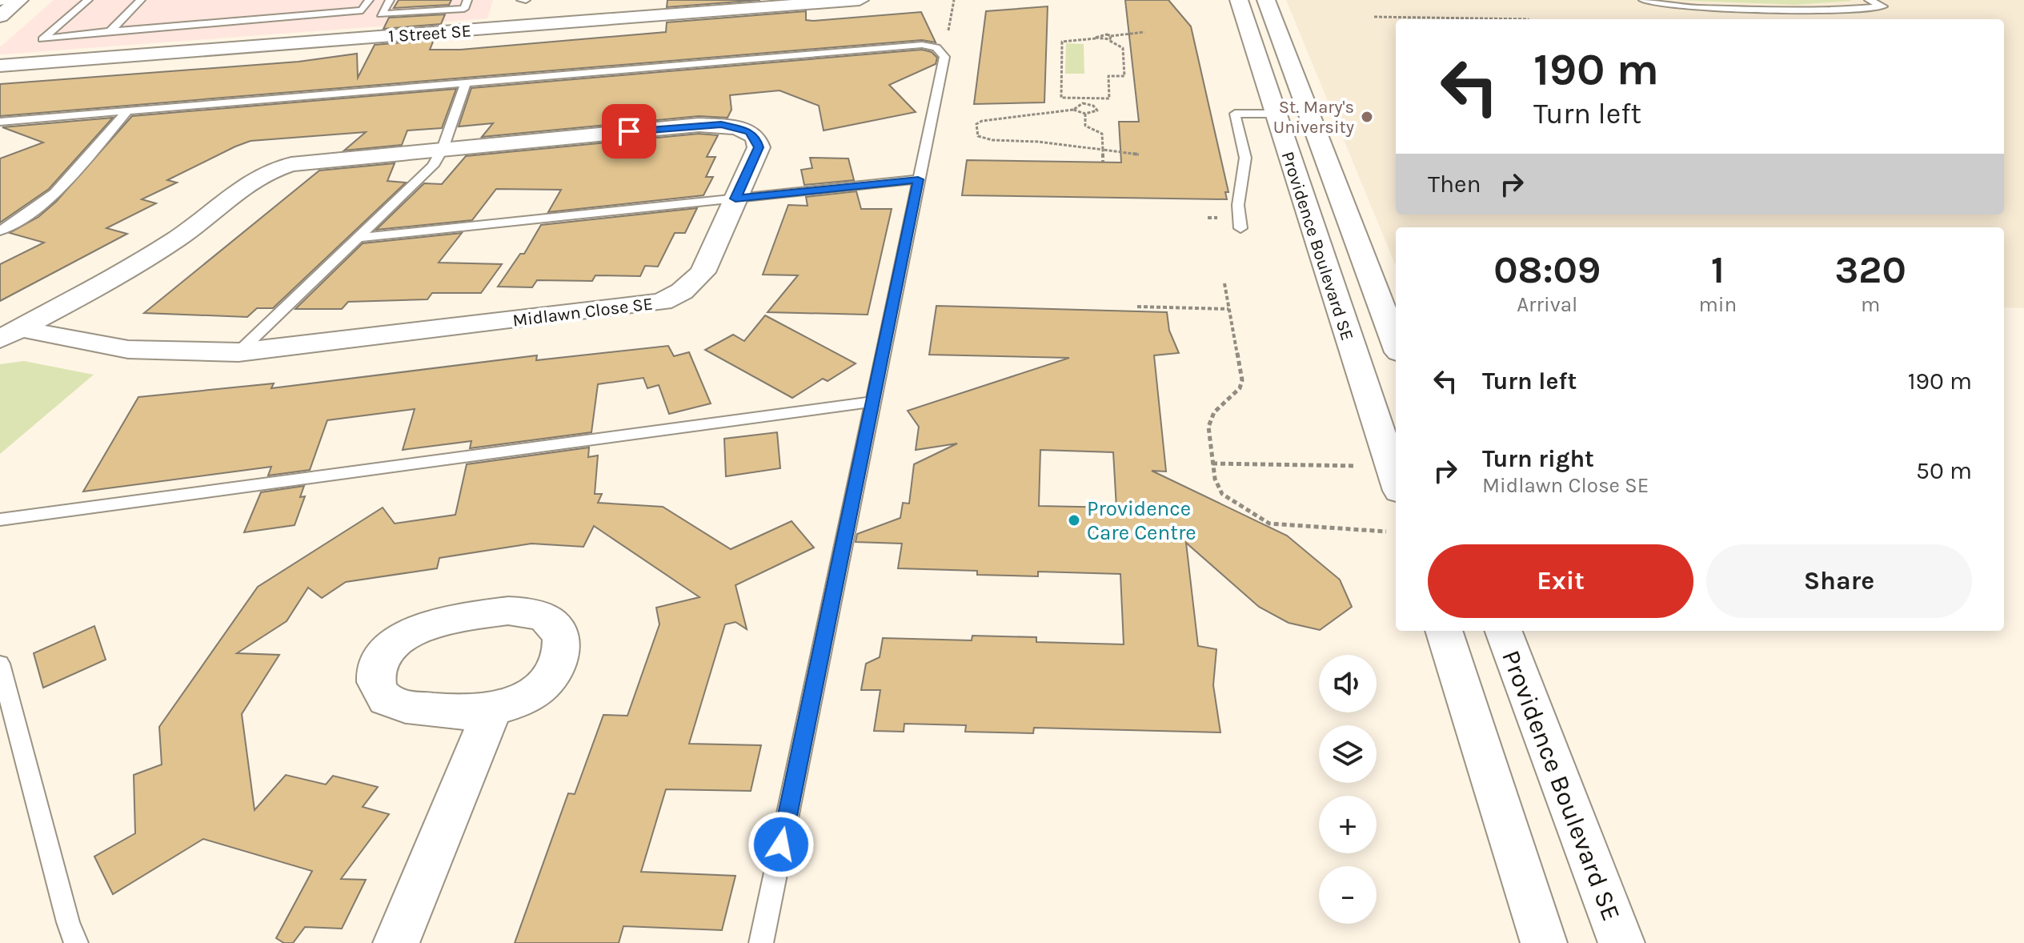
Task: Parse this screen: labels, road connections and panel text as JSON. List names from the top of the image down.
{
  "streets": {
    "street": ["1 Street SE", "Providence Boulevard SE", "Midlawn Close SE"]
  },
  "places": ["St. Mary's University", "Providence Care Centre"],
  "page": {
    "turn": ["190 m", "Turn left"],
    "then": "Then",
    "eta": [
      "08:09",
      "Arrival",
      "1",
      "min",
      "320",
      "m"
    ],
    "list": [
      {
        "name": "Turn left",
        "value": "190 m"
      },
      {
        "name": "Turn right",
        "note": "Midlawn Close SE",
        "value": "50 m"
      }
    ],
    "buttons": ["Exit", "Share"],
    "map_buttons": ["+", "−"]
  }
}
